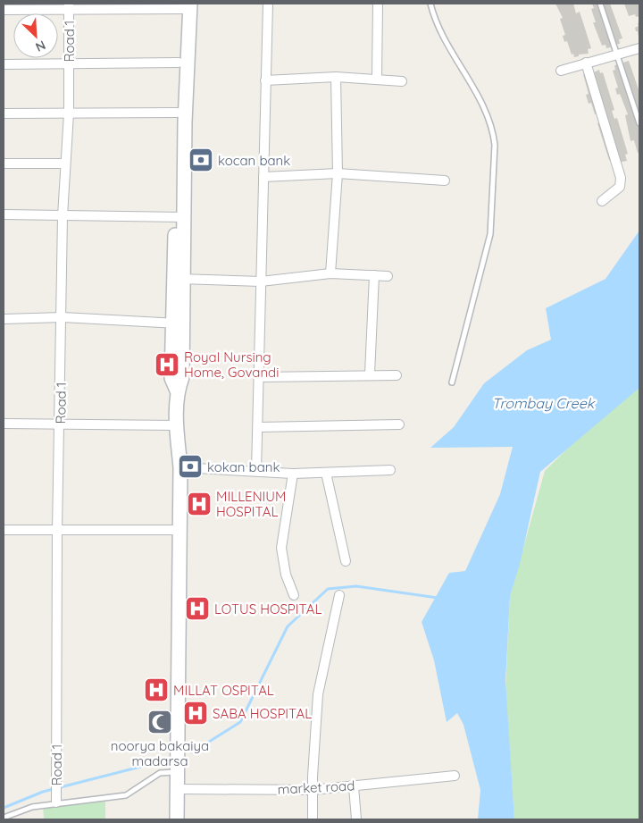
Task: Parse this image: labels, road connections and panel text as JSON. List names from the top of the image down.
{
  "streets": {
    "street": ["Road 1", "market road"]
  },
  "water": ["Trombay Creek"],
  "places": {
    "bank": ["kocan bank", "kokan bank"],
    "hospital": [
      "Royal Nursing Home, Govandi",
      "MILLENIUM HOSPITAL",
      "LOTUS HOSPITAL",
      "MILLAT OSPITAL",
      "SABA HOSPITAL"
    ],
    "mosque": ["noorya bakaiya madarsa"]
  },
  "north": "bottom right"
}
